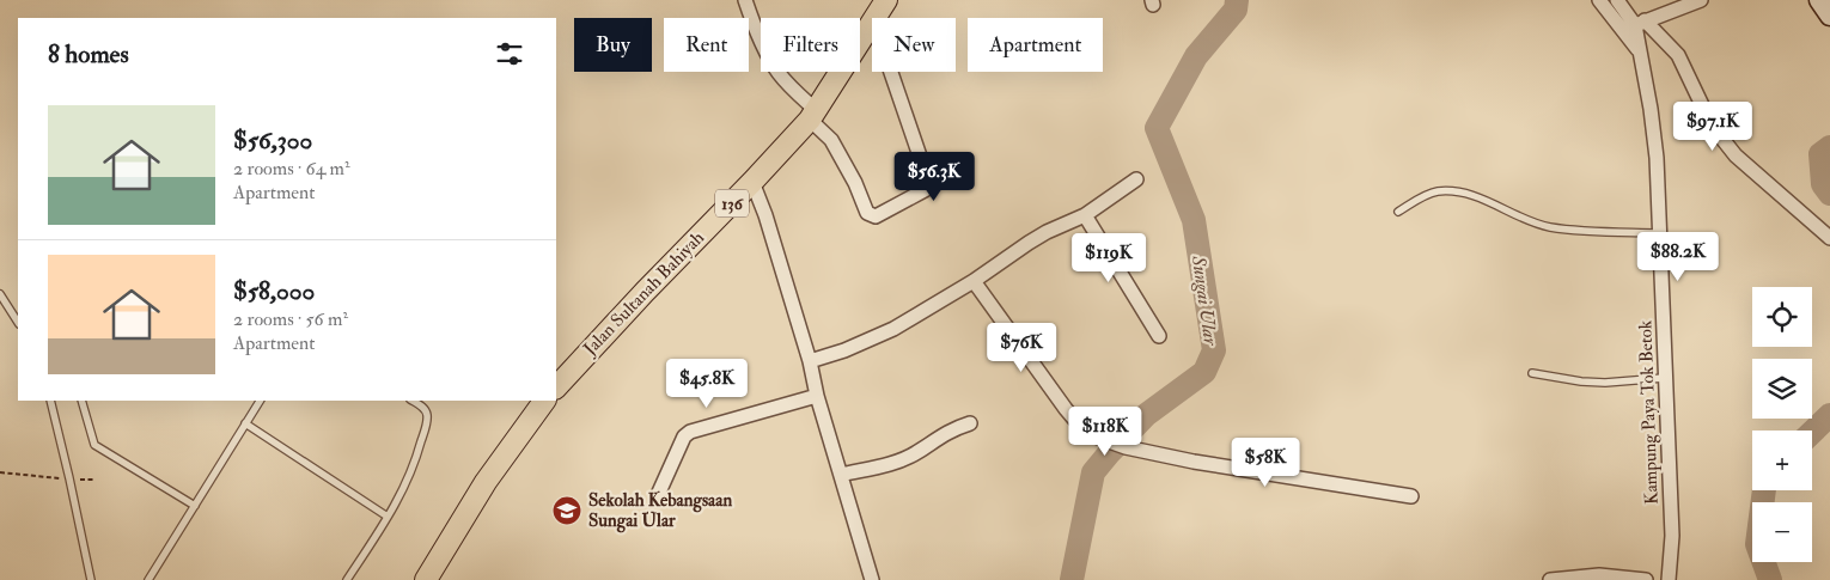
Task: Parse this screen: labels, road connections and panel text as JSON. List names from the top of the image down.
{
  "streets": {
    "main road": ["136", "Jalan Sultanah Bahiyah"],
    "street": ["Kampung Paya Tok Betok"]
  },
  "water": ["Sungai Ular"],
  "places": {
    "school or university": ["Sekolah Kebangsaan Sungai Ular"]
  },
  "page": {
    "chip": [
      "Buy",
      "Rent",
      "Filters",
      "New",
      "Apartment"
    ],
    "heading": "8 homes",
    "list": [
      {
        "name": "$56,300",
        "note": "2 rooms · 64 m² · Apartment"
      },
      {
        "name": "$58,000",
        "note": "2 rooms · 56 m² · Apartment"
      }
    ],
    "price": [
      "$97.1K",
      "$56.3K",
      "$88.2K",
      "$119K",
      "$76K",
      "$45.8K",
      "$118K",
      "$58K"
    ],
    "map_buttons": ["+", "−"]
  }
}
